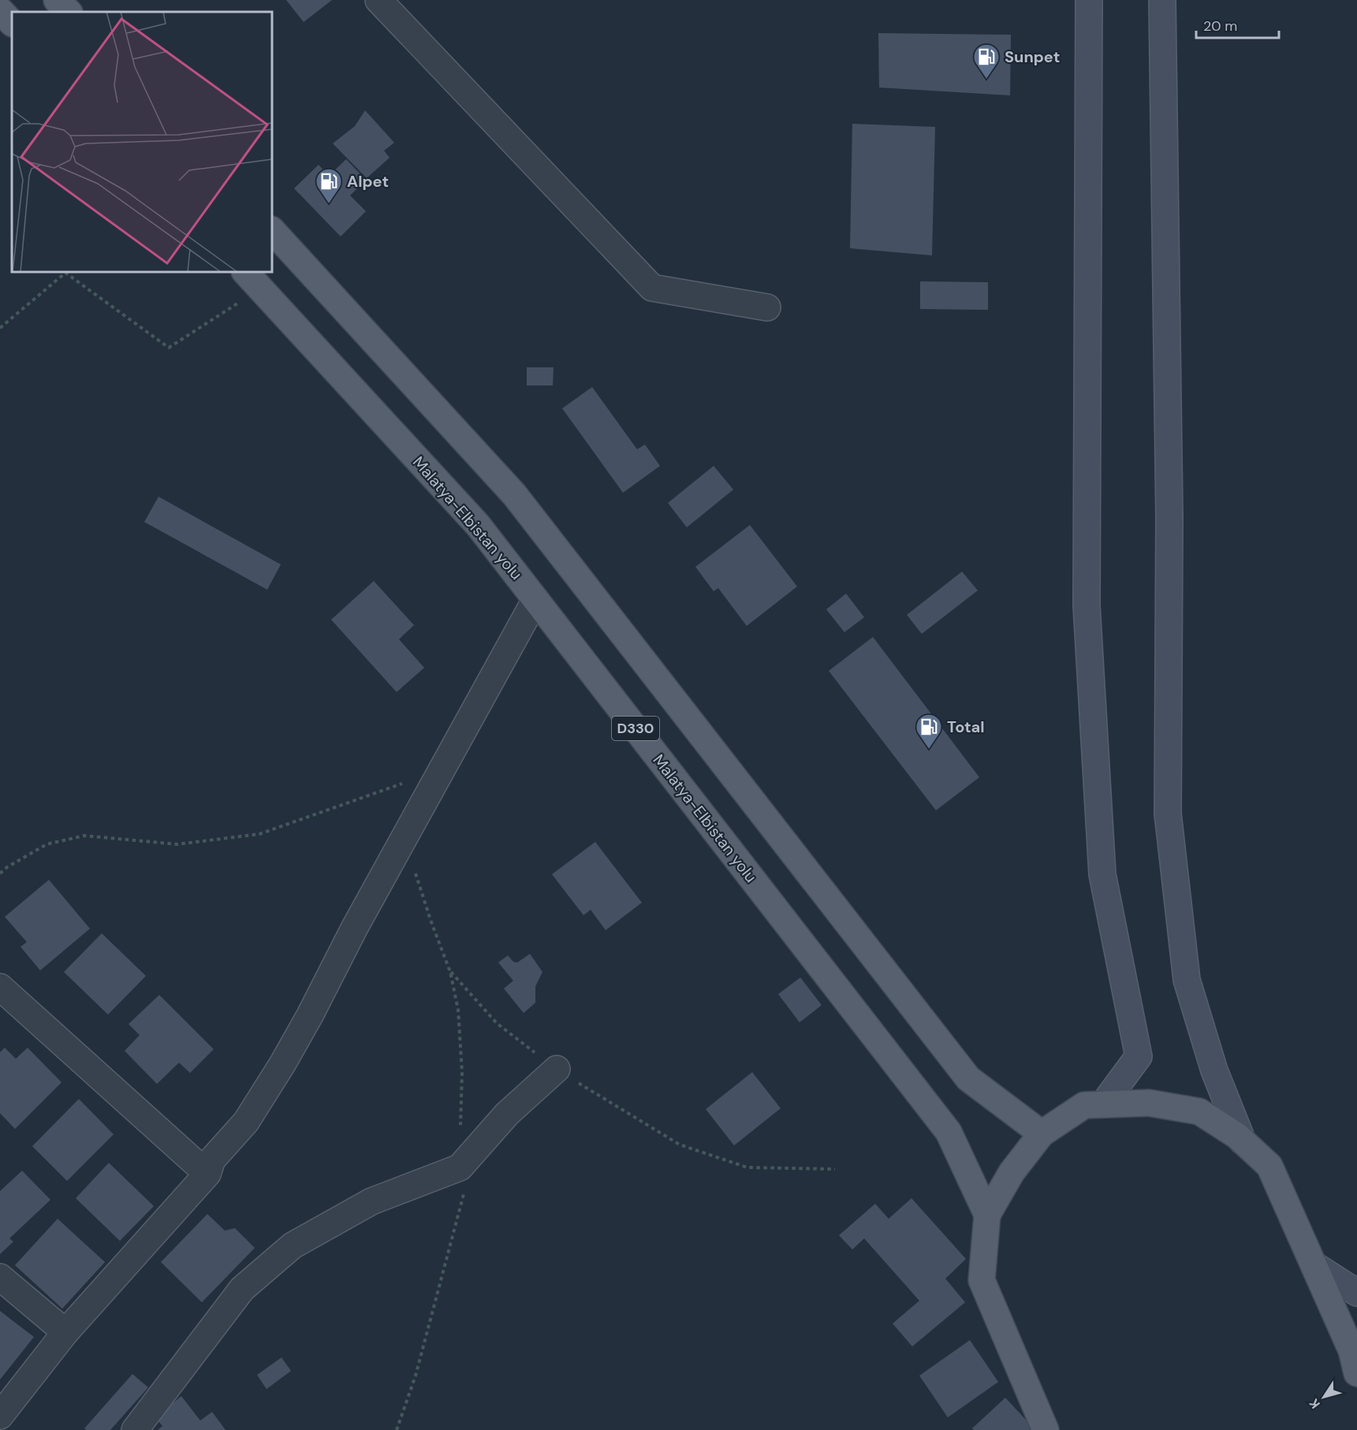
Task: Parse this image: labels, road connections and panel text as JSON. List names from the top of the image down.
{
  "streets": {
    "main road": ["Malatya-Elbistan yolu", "D330"]
  },
  "places": {
    "fuel station": ["Sunpet", "Alpet", "Total"]
  },
  "scale_bar": "20 m",
  "north": "bottom left"
}
